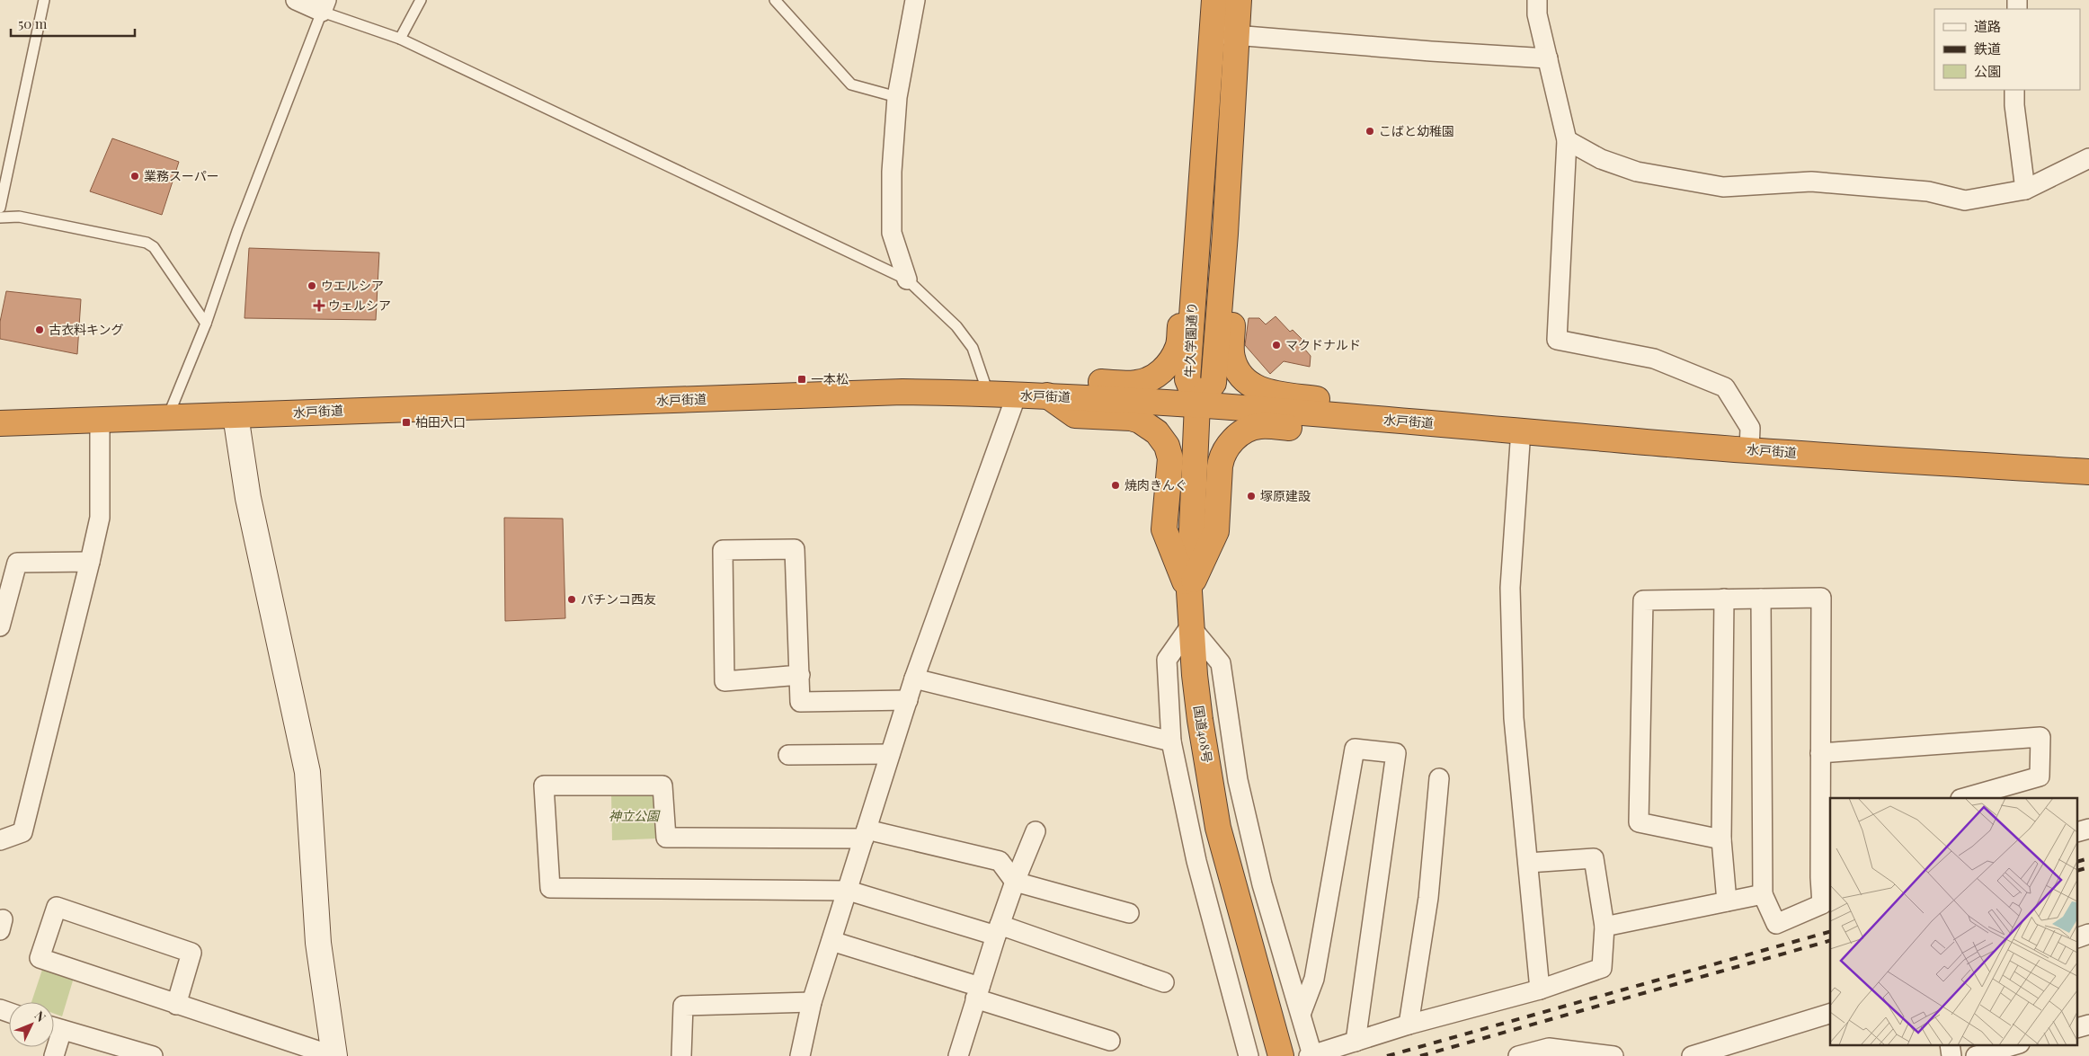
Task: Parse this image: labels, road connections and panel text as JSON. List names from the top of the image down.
{
  "streets": {
    "highway": ["牛久学園通り", "水戸街道", "国道408号"]
  },
  "crossings": [
    ["牛久学園通り", "水戸街道"],
    ["牛久学園通り", "国道408号"],
    ["水戸街道", "国道408号"]
  ],
  "parks": ["神立公園"],
  "places": {
    "other": [
      "こばと幼稚園",
      "業務スーパー",
      "ウエルシア",
      "古衣料キング",
      "マクドナルド",
      "焼肉きんぐ",
      "塚原建設",
      "パチンコ西友"
    ],
    "health": ["ウェルシア"],
    "transit": ["一本松", "柏田入口"]
  },
  "legend": ["道路", "鉄道", "公園"],
  "scale_bar": "50 m",
  "north": "top right"
}
